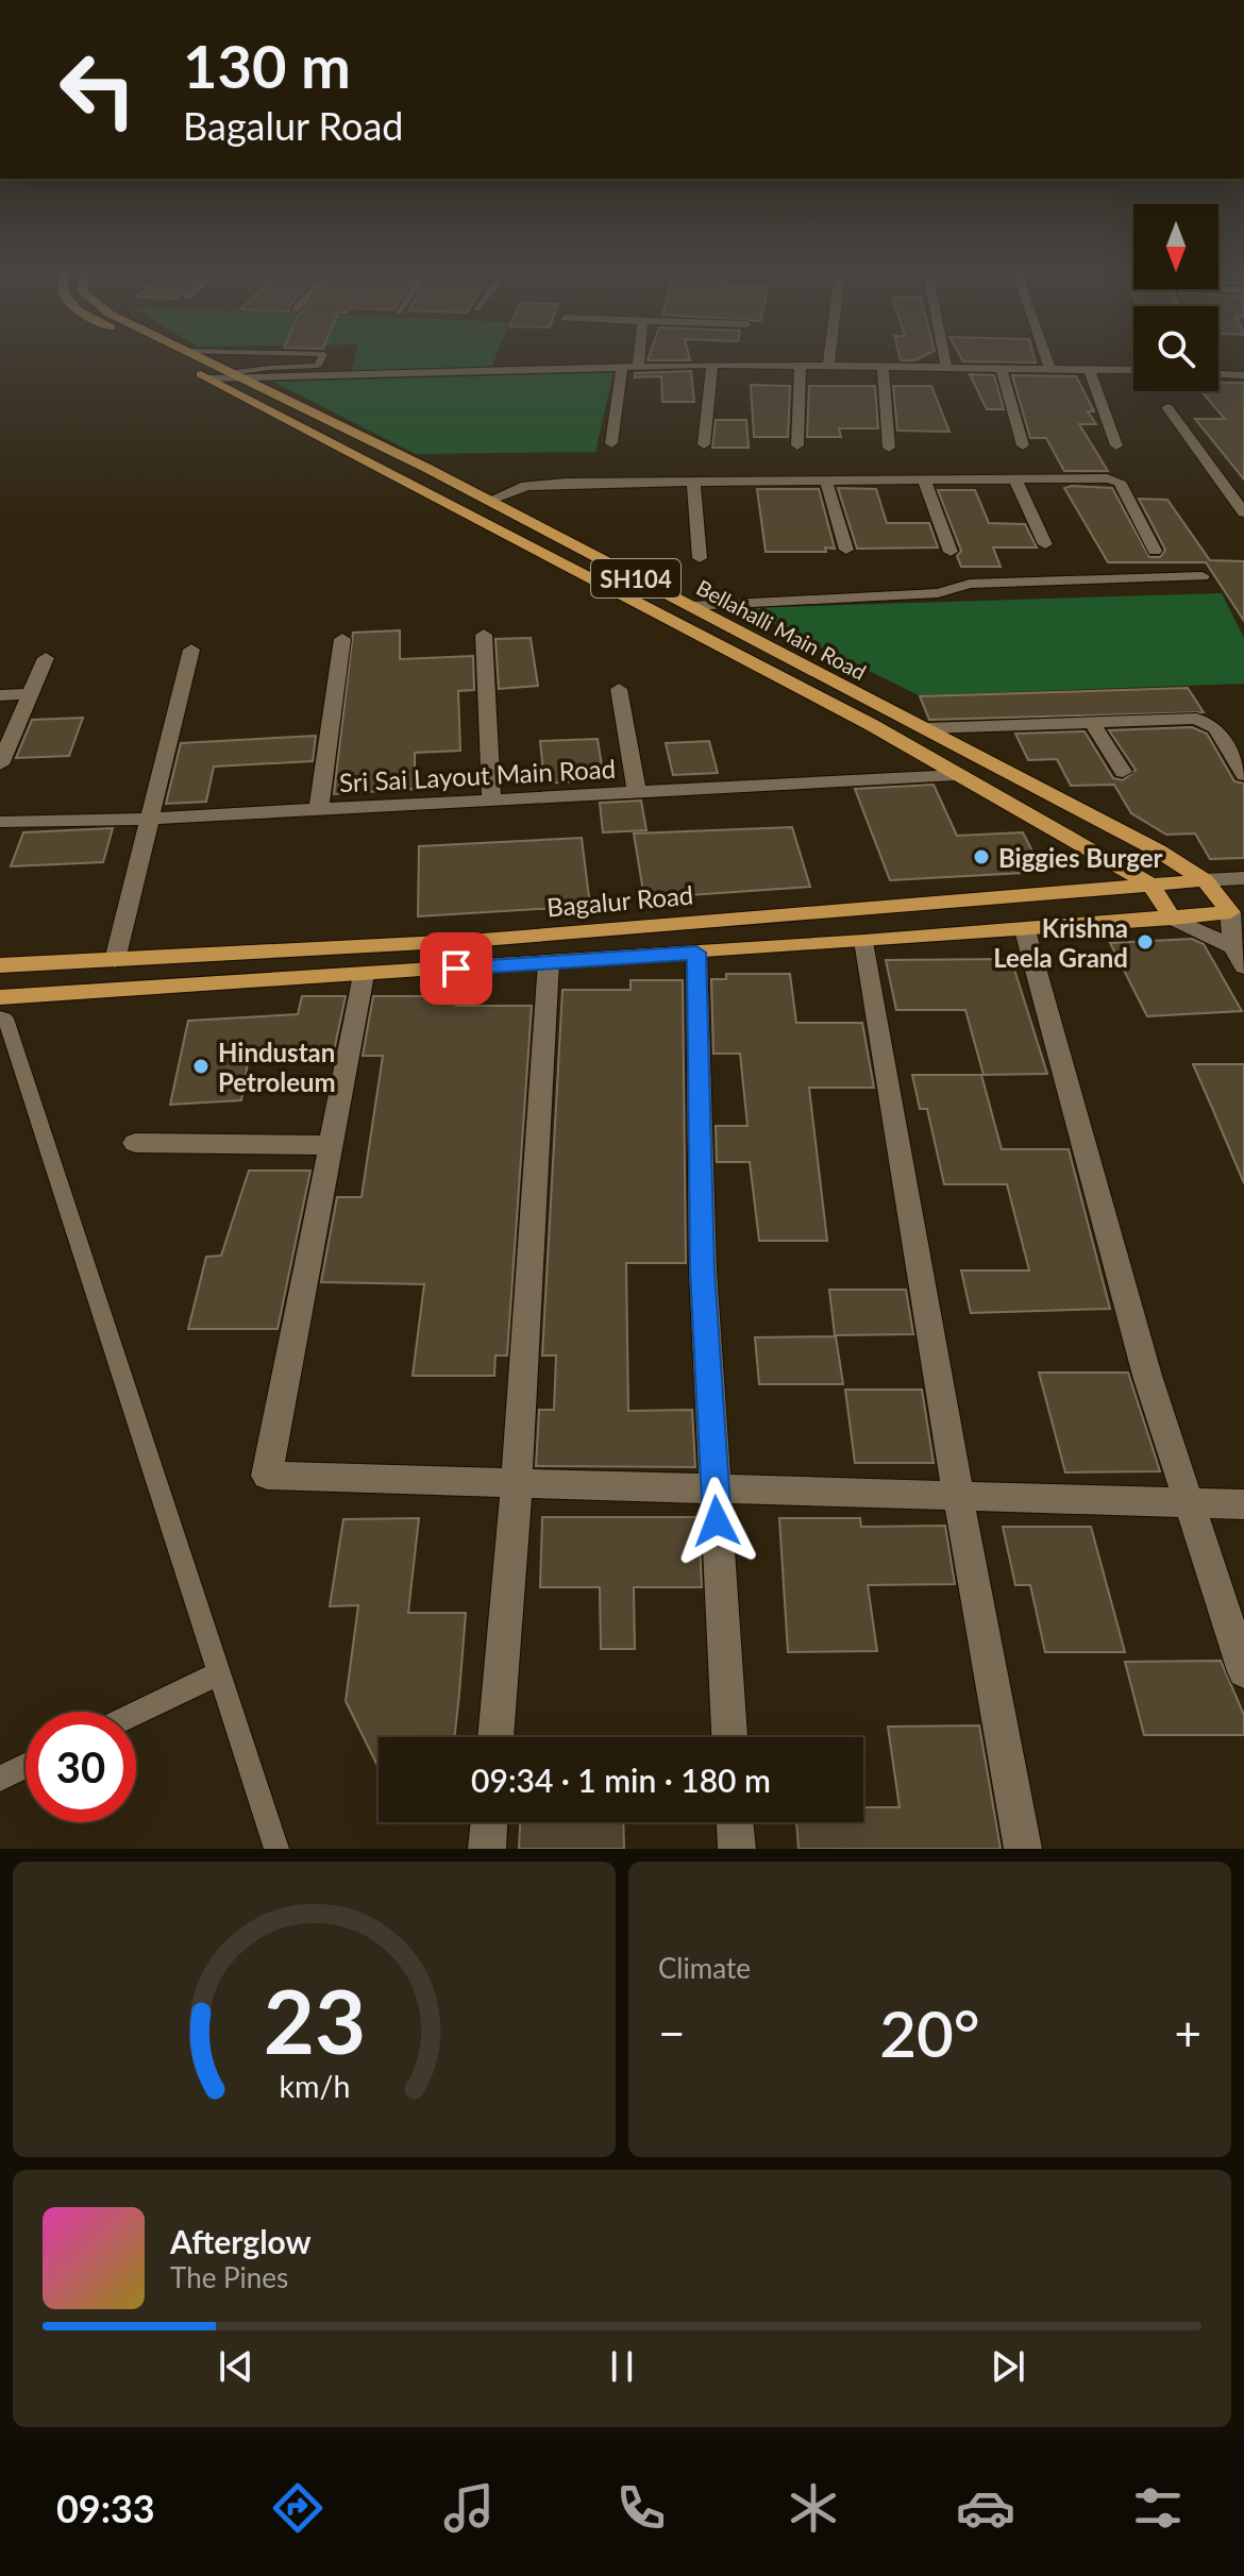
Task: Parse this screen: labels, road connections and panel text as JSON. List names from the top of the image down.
{
  "streets": {
    "main road": ["SH104", "Bellahalli Main Road", "Bagalur Road"],
    "street": ["Sri Sai Layout Main Road"]
  },
  "crossings": [
    ["SH104", "Bellahalli Main Road"],
    ["SH104", "Bagalur Road"],
    ["Bellahalli Main Road", "Sri Sai Layout Main Road"],
    ["Bellahalli Main Road", "Bagalur Road"]
  ],
  "places": ["Biggies Burger", "Krishna Leela Grand", "Hindustan Petroleum"],
  "north": "bottom",
  "page": {
    "turn": ["130 m", "Bagalur Road"],
    "limit": "30",
    "trip": "09:34 · 1 min · 180 m",
    "tile": "Climate",
    "heat": ["−", "20°", "+"],
    "song": ["Afterglow", "The Pines"],
    "tabs": "09:33",
    "gauge": ["23", "km/h"]
  }
}
